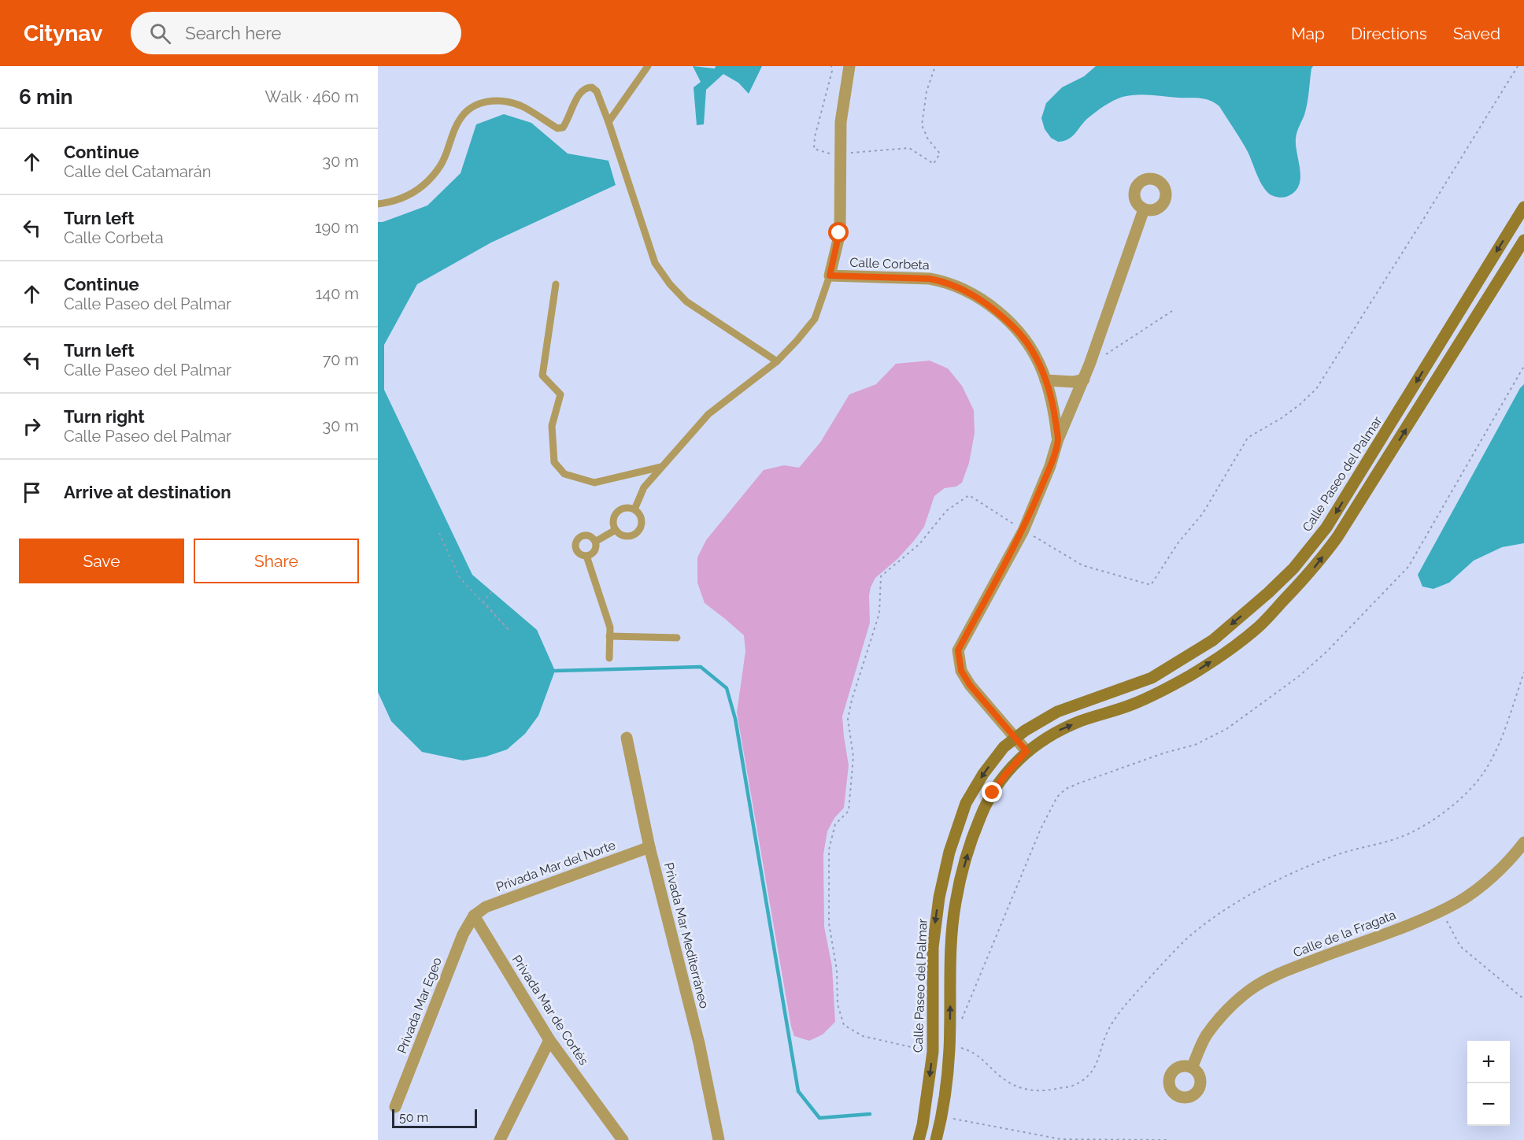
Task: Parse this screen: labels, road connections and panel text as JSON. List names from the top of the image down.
{
  "streets": {
    "street": [
      "Calle Corbeta",
      "Calle Paseo del Palmar",
      "Privada Mar del Norte",
      "Calle de la Fragata",
      "Privada Mar Mediterráneo",
      "Privada Mar Egeo",
      "Privada Mar de Cortés"
    ]
  },
  "crossings": [
    ["Privada Mar del Norte", "Privada Mar Mediterráneo"],
    ["Privada Mar del Norte", "Privada Mar Egeo"],
    ["Privada Mar del Norte", "Privada Mar de Cortés"],
    ["Privada Mar Egeo", "Privada Mar de Cortés"]
  ],
  "scale_bar": "50 m",
  "page": {
    "header": "Citynav",
    "search": "Search here",
    "nav": ["Map", "Directions", "Saved"],
    "heading": ["6 min", "Walk · 460 m"],
    "list": [
      ["Continue", "Calle del Catamarán", "30 m"],
      ["Turn left", "Calle Corbeta", "190 m"],
      ["Continue", "Calle Paseo del Palmar", "140 m"],
      ["Turn left", "Calle Paseo del Palmar", "70 m"],
      ["Turn right", "Calle Paseo del Palmar", "30 m"],
      "Arrive at destination"
    ],
    "buttons": ["Save", "Share"],
    "map_buttons": ["+", "−"],
    "scale": "50 m"
  }
}
